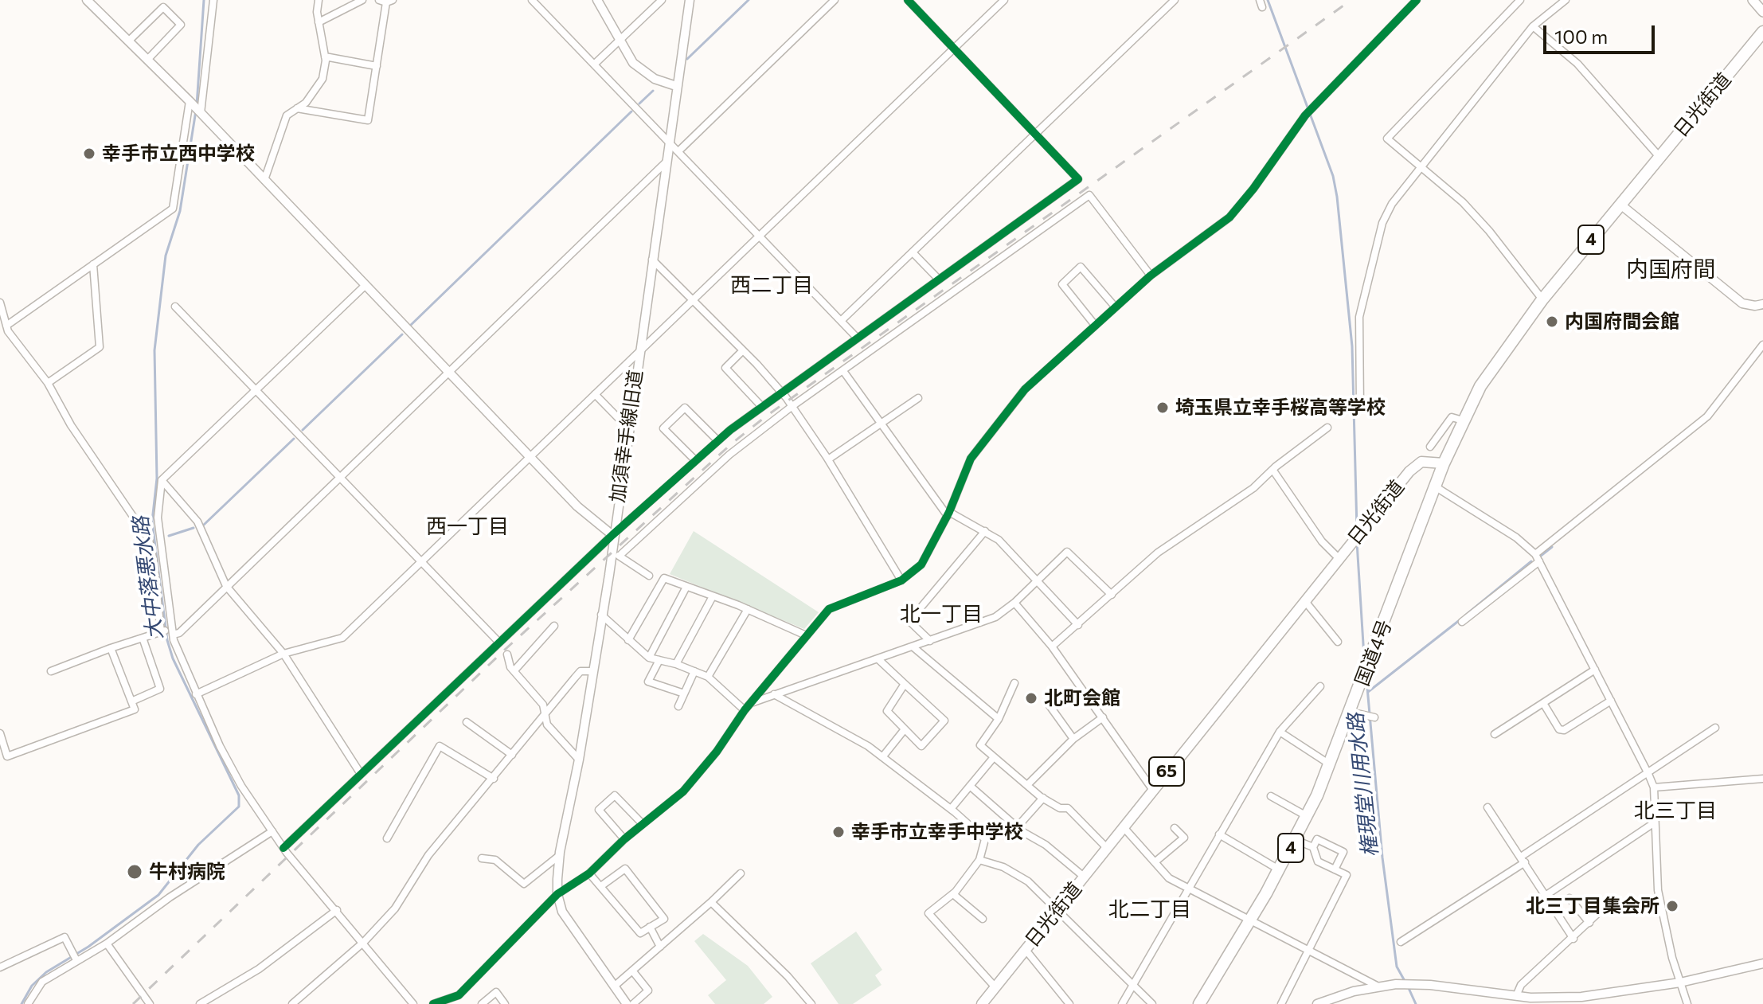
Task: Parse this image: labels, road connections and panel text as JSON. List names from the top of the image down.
{
  "streets": {
    "highway": ["日光街道", "4", "国道4号"],
    "main road": ["65"],
    "street": ["加須幸手線旧道"]
  },
  "crossings": [
    ["日光街道", "国道4号"]
  ],
  "districts": [
    "内国府間",
    "西二丁目",
    "西一丁目",
    "北一丁目",
    "北三丁目",
    "北二丁目"
  ],
  "water": ["大中落悪水路", "権現堂川用水路"],
  "places": [
    "幸手市立西中学校",
    "内国府間会館",
    "埼玉県立幸手桜高等学校",
    "北町会館",
    "幸手市立幸手中学校",
    "牛村病院",
    "北三丁目集会所"
  ],
  "scale_bar": "100 m"
}
